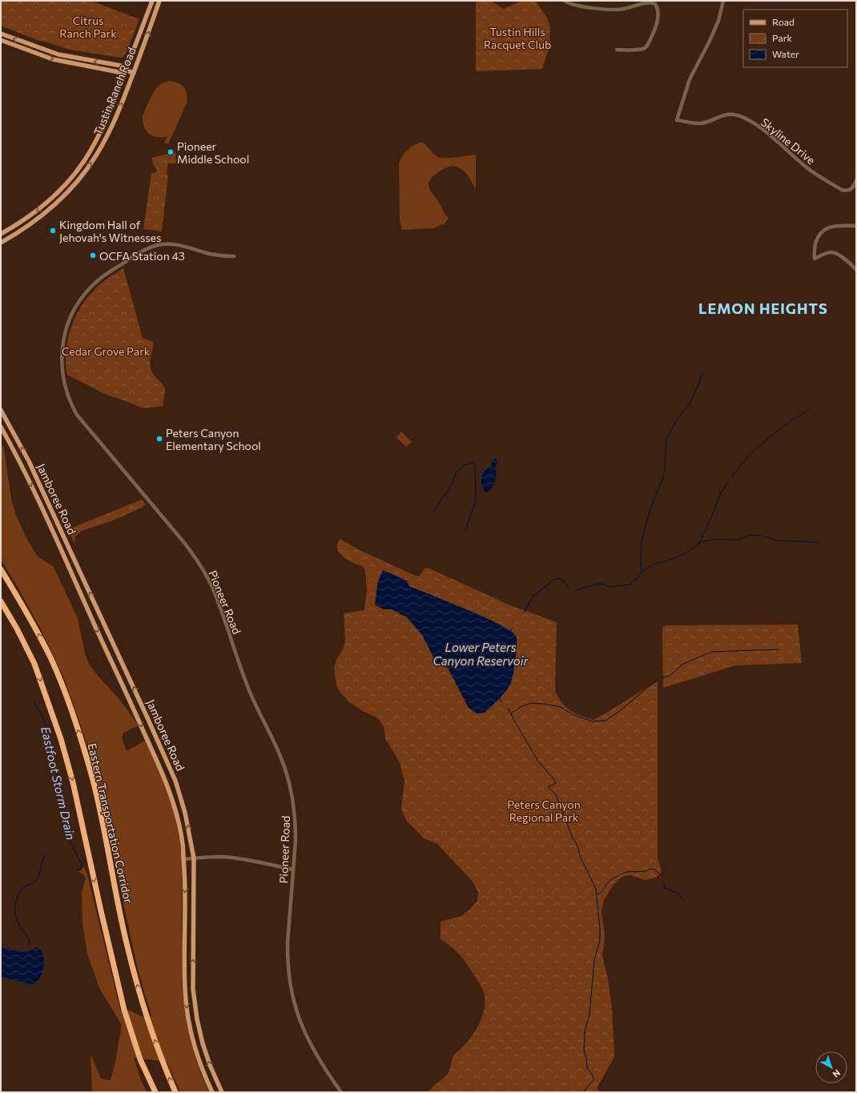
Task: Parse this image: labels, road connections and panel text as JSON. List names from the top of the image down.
{
  "streets": {
    "highway": ["Eastern Transportation Corridor"],
    "main road": ["Tustin Ranch Road", "Jamboree Road"],
    "street": ["Skyline Drive", "Pioneer Road"]
  },
  "districts": ["LEMON HEIGHTS"],
  "water": ["Lower Peters Canyon Reservoir", "Eastfoot Storm Drain"],
  "parks": [
    "Citrus Ranch Park",
    "Tustin Hills Racquet Club",
    "Cedar Grove Park",
    "Peters Canyon Regional Park"
  ],
  "places": [
    "Pioneer Middle School",
    "Kingdom Hall of Jehovah's Witnesses",
    "OCFA Station 43",
    "Peters Canyon Elementary School"
  ],
  "legend": ["Road", "Park", "Water"],
  "north": "bottom right"
}
